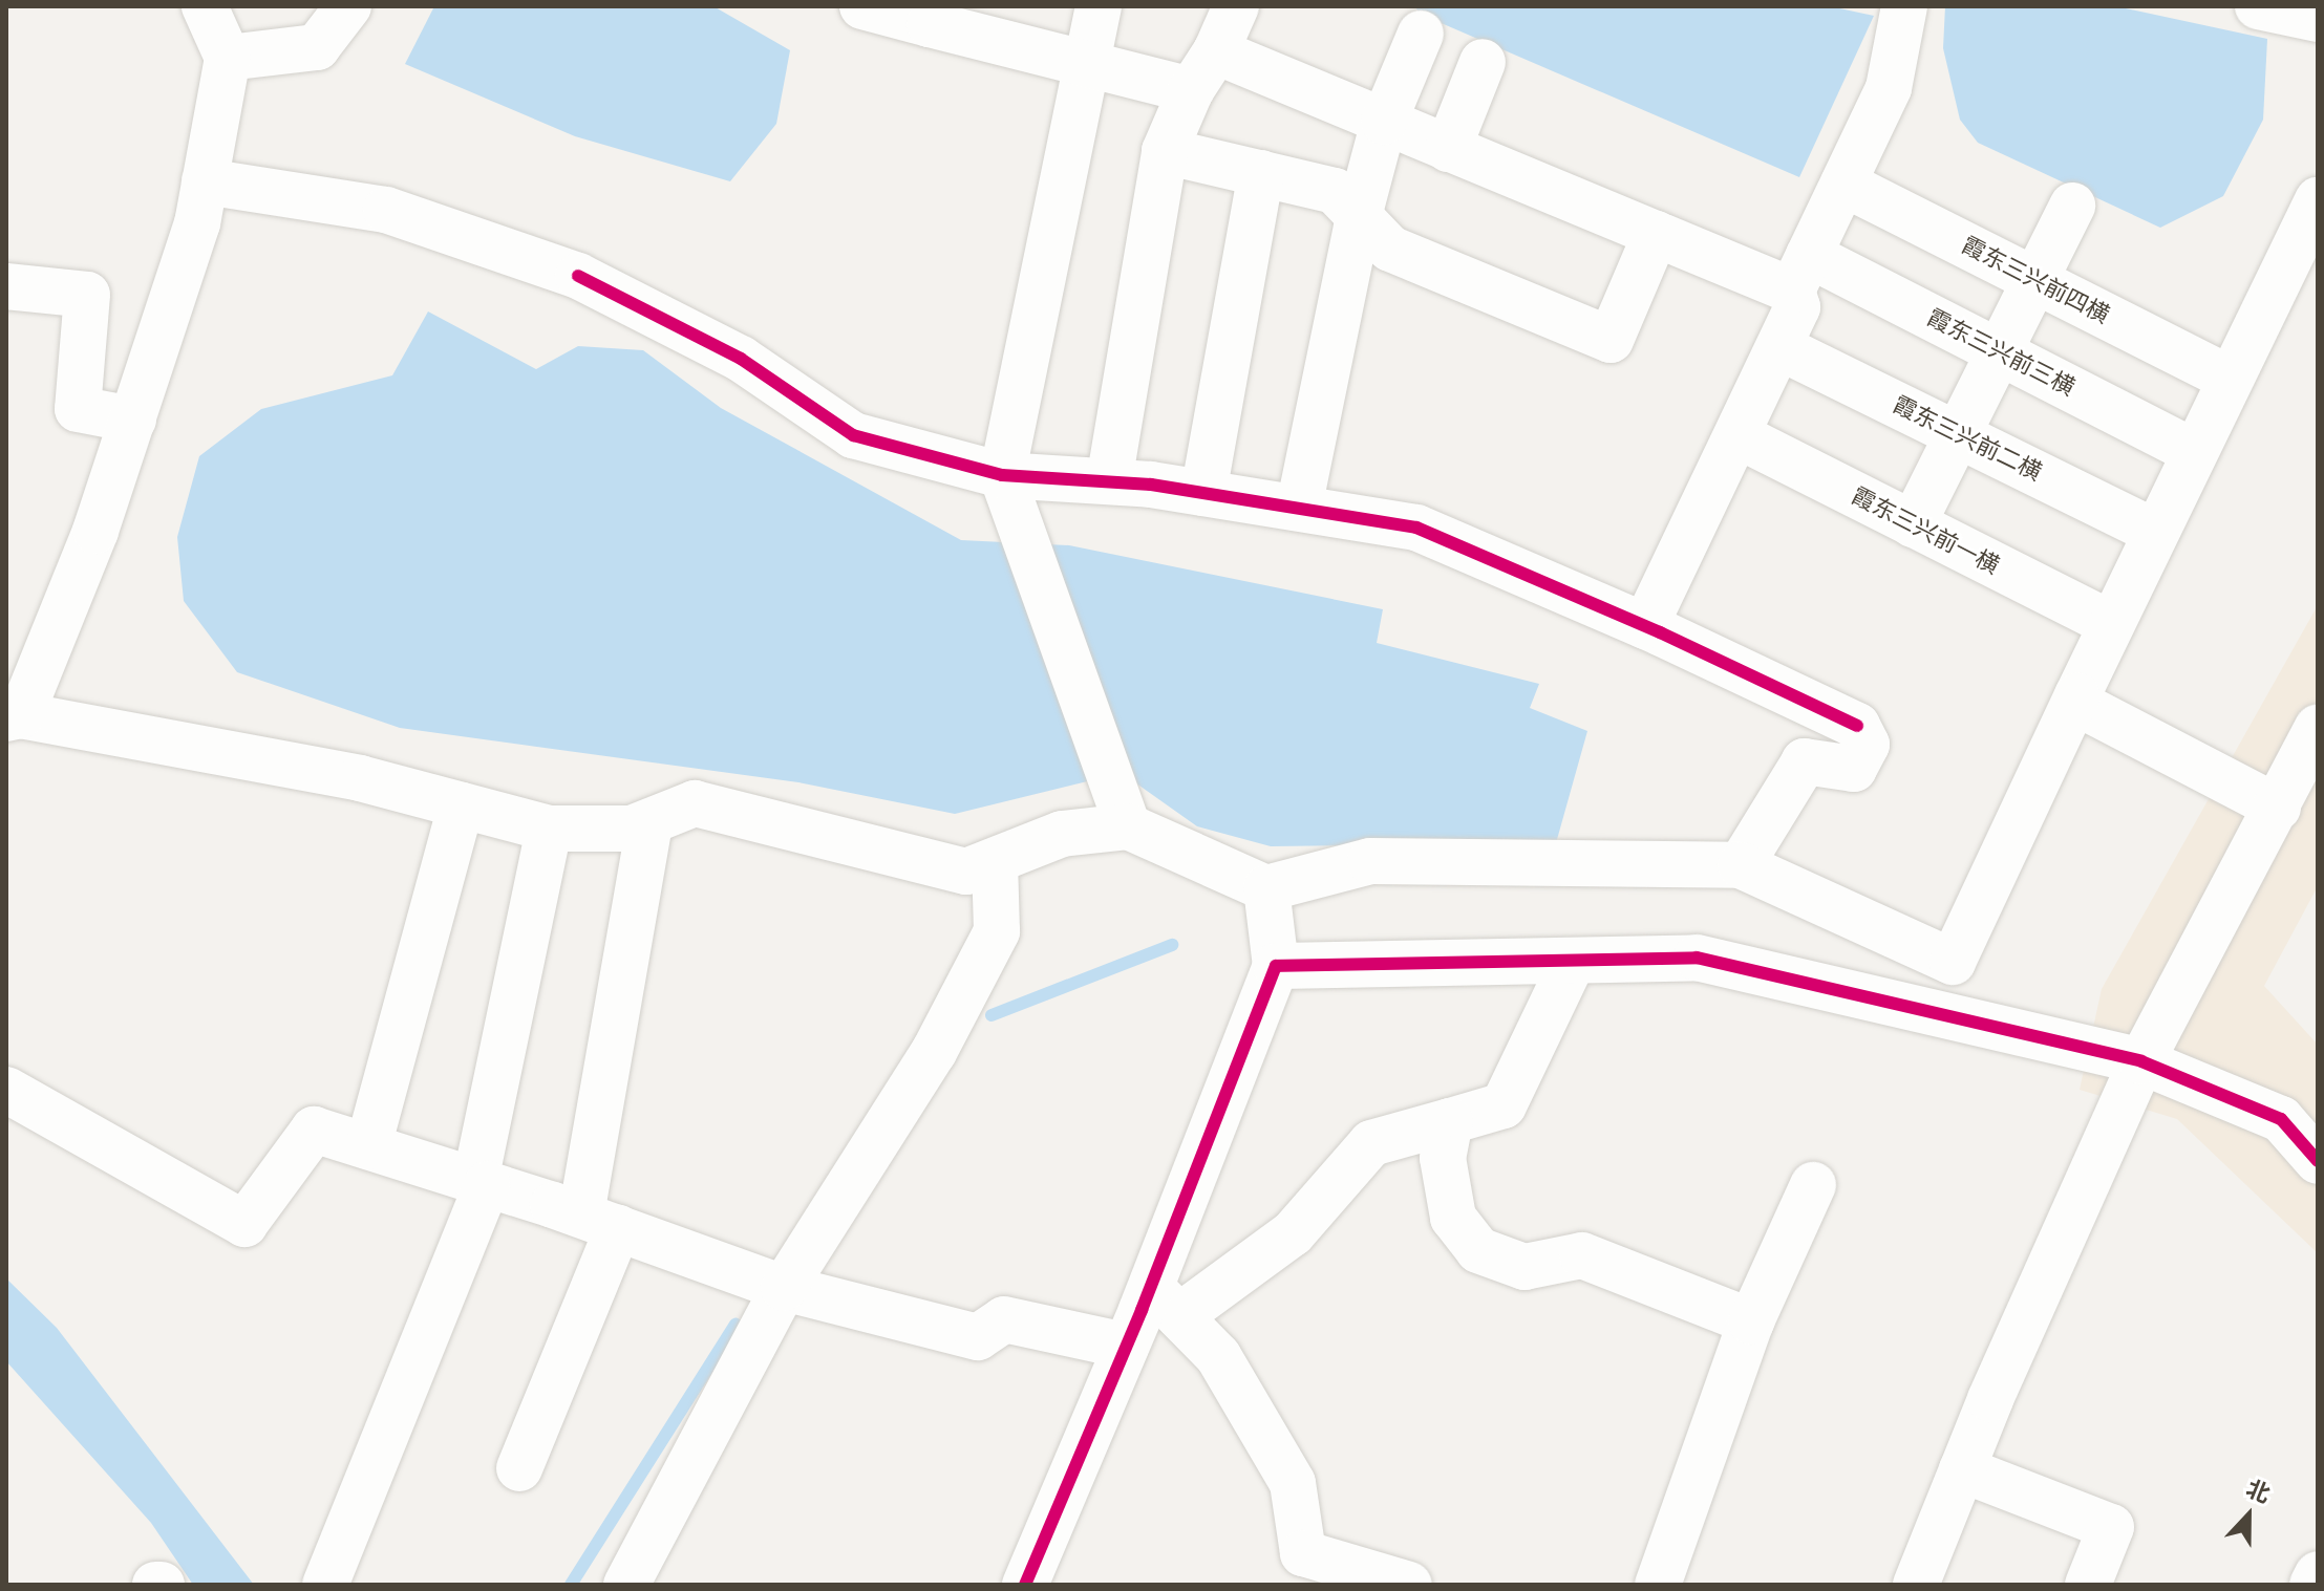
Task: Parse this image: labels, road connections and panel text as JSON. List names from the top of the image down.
{
  "streets": {
    "street": [
      "霞东三兴前四横",
      "霞东三兴前三横",
      "霞东三兴前二横",
      "霞东三兴前一横"
    ]
  },
  "north": "top"
}
